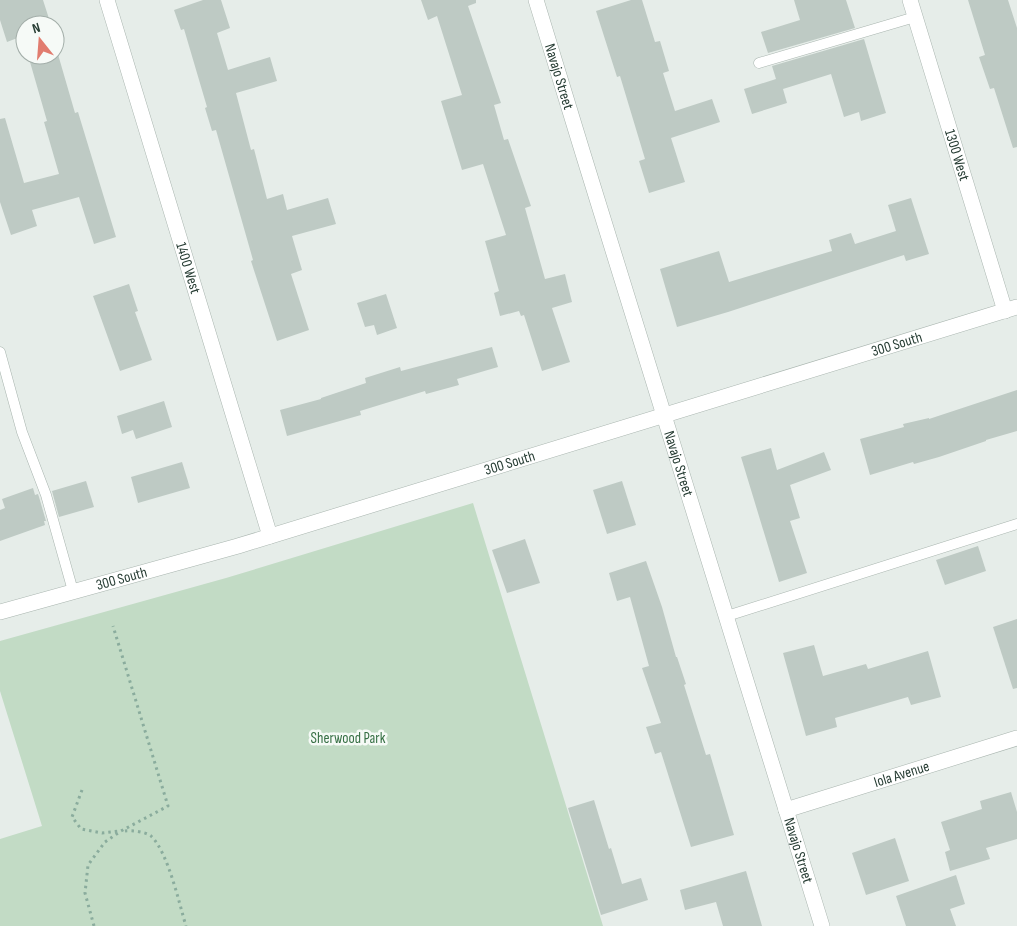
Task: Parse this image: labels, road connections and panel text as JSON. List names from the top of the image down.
{
  "streets": {
    "street": [
      "Navajo Street",
      "1300 West",
      "1400 West",
      "300 South",
      "Iola Avenue"
    ]
  },
  "crossings": [
    ["Navajo Street", "300 South"],
    ["Navajo Street", "Iola Avenue"],
    ["1300 West", "300 South"],
    ["1400 West", "300 South"]
  ],
  "parks": ["Sherwood Park"],
  "north": "top"
}
